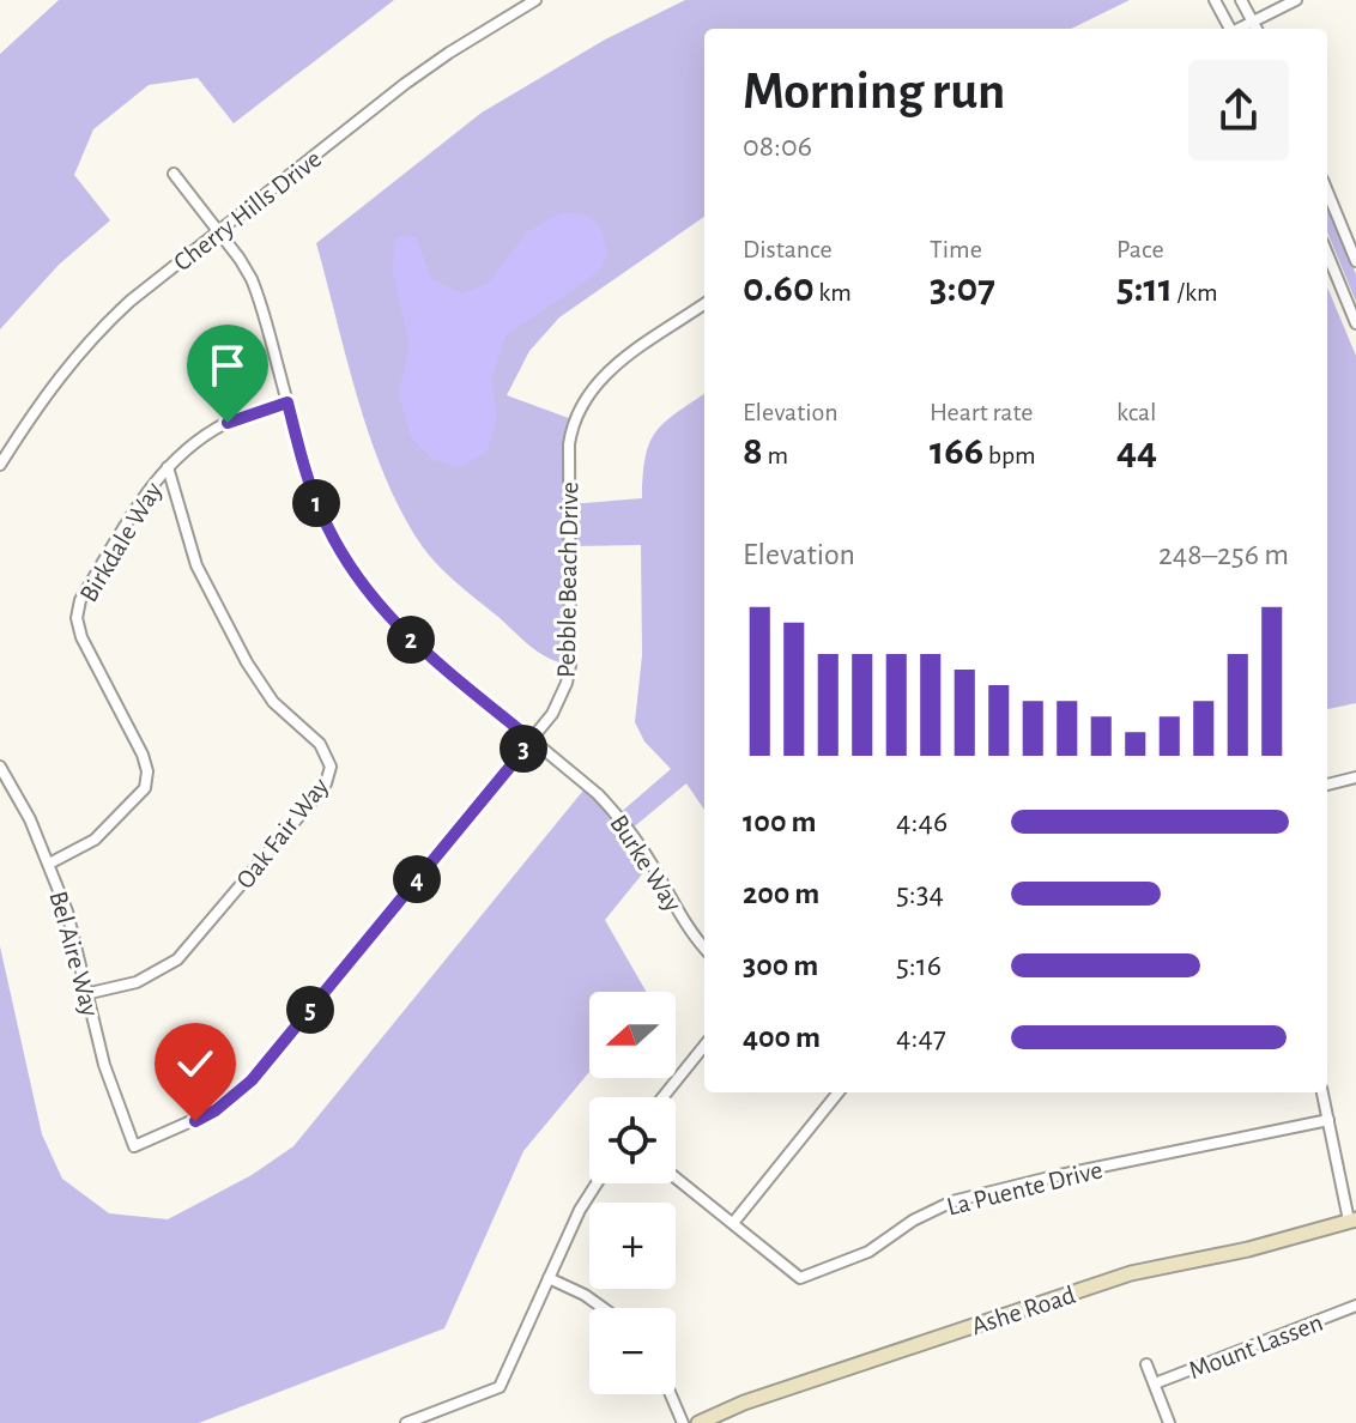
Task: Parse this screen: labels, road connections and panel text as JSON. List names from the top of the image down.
{
  "streets": {
    "street": [
      "Cherry Hills Drive",
      "Birkdale Way",
      "Pebble Beach Drive",
      "Oak Fair Way",
      "Burke Way",
      "Bel Aire Way",
      "La Puente Drive",
      "Ashe Road",
      "Mount Lassen"
    ]
  },
  "crossings": [
    ["Cherry Hills Drive", "Burke Way"],
    ["Birkdale Way", "Oak Fair Way"],
    ["Birkdale Way", "Burke Way"],
    ["Birkdale Way", "Bel Aire Way"],
    ["Pebble Beach Drive", "Burke Way"],
    ["Pebble Beach Drive", "Bel Aire Way"],
    ["Oak Fair Way", "Bel Aire Way"]
  ],
  "north": "left",
  "page": {
    "heading": ["Morning run", "08:06"],
    "stats": [
      ["Distance", "0.60 km"],
      ["Time", "3:07"],
      ["Pace", "5:11 /km"],
      ["Elevation", "8 m"],
      ["Heart rate", "166 bpm"],
      ["kcal", "44"]
    ],
    "pins": [
      "1",
      "2",
      "3",
      "4",
      "5"
    ],
    "chart": ["Elevation", "248–256 m"],
    "list": [
      {
        "name": "100 m",
        "note": "4:46"
      },
      {
        "name": "200 m",
        "note": "5:34"
      },
      {
        "name": "300 m",
        "note": "5:16"
      },
      {
        "name": "400 m",
        "note": "4:47"
      }
    ],
    "map_buttons": ["+", "−"]
  }
}
